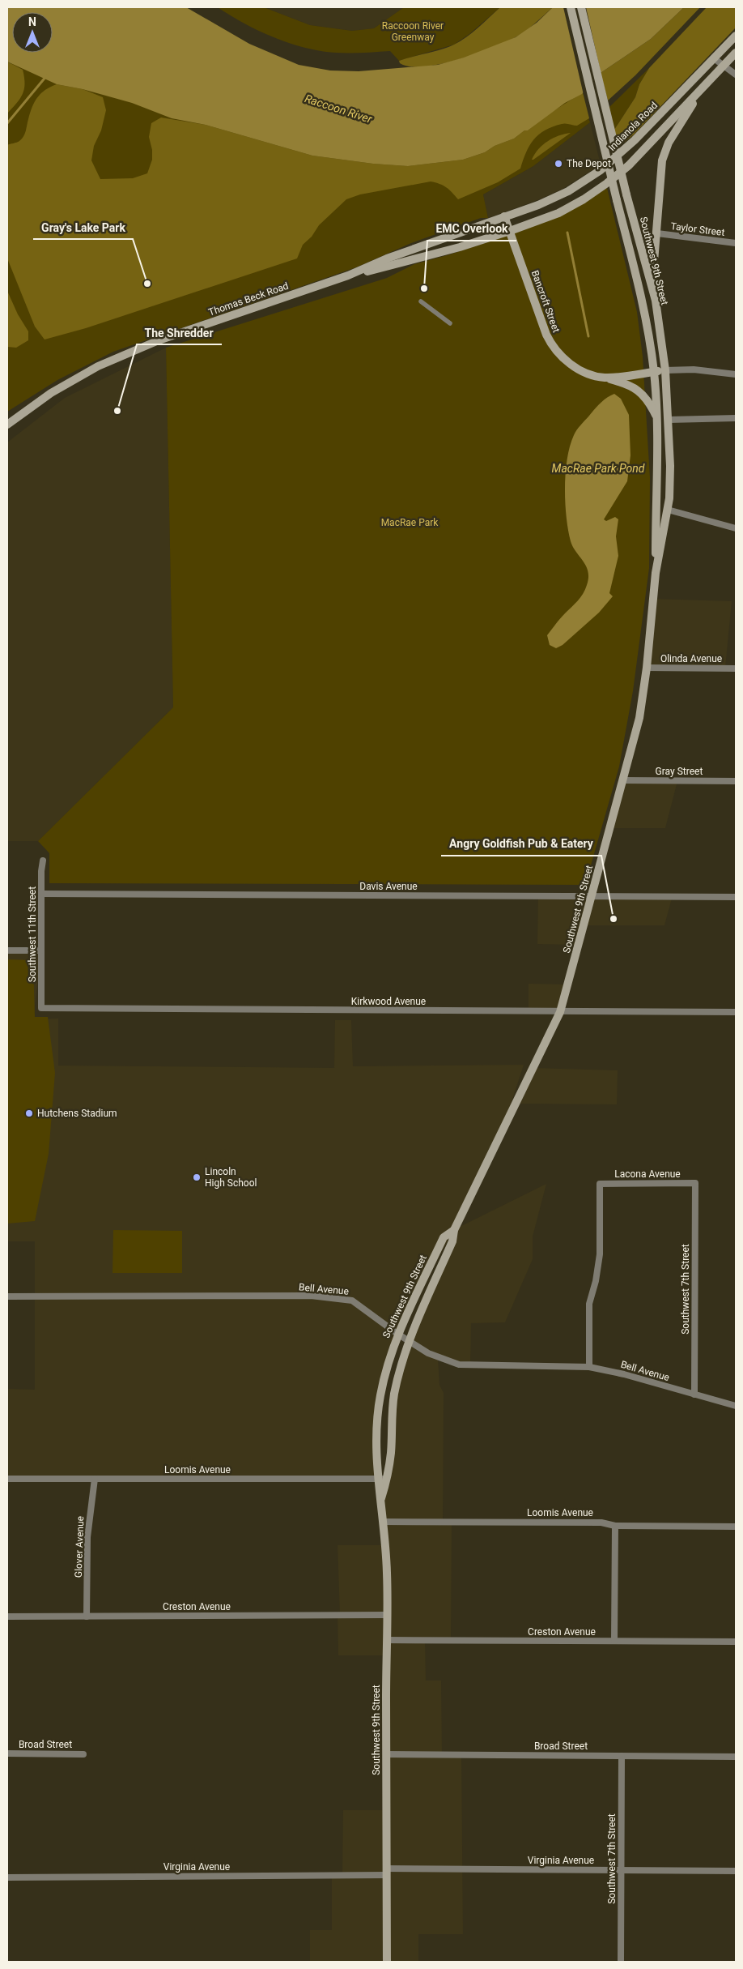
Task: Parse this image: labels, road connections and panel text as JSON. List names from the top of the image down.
{
  "streets": {
    "main road": [
      "Indianola Road",
      "Southwest 9th Street",
      "Thomas Beck Road",
      "Bancroft Street"
    ],
    "street": [
      "Taylor Street",
      "Olinda Avenue",
      "Gray Street",
      "Davis Avenue",
      "Southwest 11th Street",
      "Kirkwood Avenue",
      "Lacona Avenue",
      "Bell Avenue",
      "Southwest 7th Street",
      "Loomis Avenue",
      "Glover Avenue",
      "Creston Avenue",
      "Broad Street",
      "Virginia Avenue"
    ]
  },
  "crossings": [
    ["Indianola Road", "Thomas Beck Road"],
    ["Indianola Road", "Bancroft Street"],
    ["Southwest 9th Street", "Bancroft Street"],
    ["Southwest 9th Street", "Olinda Avenue"],
    ["Southwest 9th Street", "Gray Street"],
    ["Southwest 9th Street", "Davis Avenue"],
    ["Southwest 9th Street", "Kirkwood Avenue"],
    ["Southwest 9th Street", "Bell Avenue"],
    ["Southwest 9th Street", "Loomis Avenue"],
    ["Southwest 9th Street", "Creston Avenue"],
    ["Southwest 9th Street", "Broad Street"],
    ["Southwest 9th Street", "Virginia Avenue"],
    ["Thomas Beck Road", "Bancroft Street"],
    ["Davis Avenue", "Southwest 11th Street"],
    ["Southwest 11th Street", "Kirkwood Avenue"],
    ["Lacona Avenue", "Bell Avenue"],
    ["Lacona Avenue", "Southwest 7th Street"],
    ["Bell Avenue", "Southwest 7th Street"],
    ["Southwest 7th Street", "Broad Street"],
    ["Southwest 7th Street", "Virginia Avenue"],
    ["Loomis Avenue", "Glover Avenue"],
    ["Glover Avenue", "Creston Avenue"]
  ],
  "water": ["Raccoon River", "MacRae Park Pond"],
  "parks": ["Raccoon River Greenway", "MacRae Park"],
  "places": [
    "The Depot",
    "Gray's Lake Park",
    "EMC Overlook",
    "The Shredder",
    "Angry Goldfish Pub & Eatery",
    "Hutchens Stadium",
    "Lincoln High School"
  ],
  "north": "top"
}
